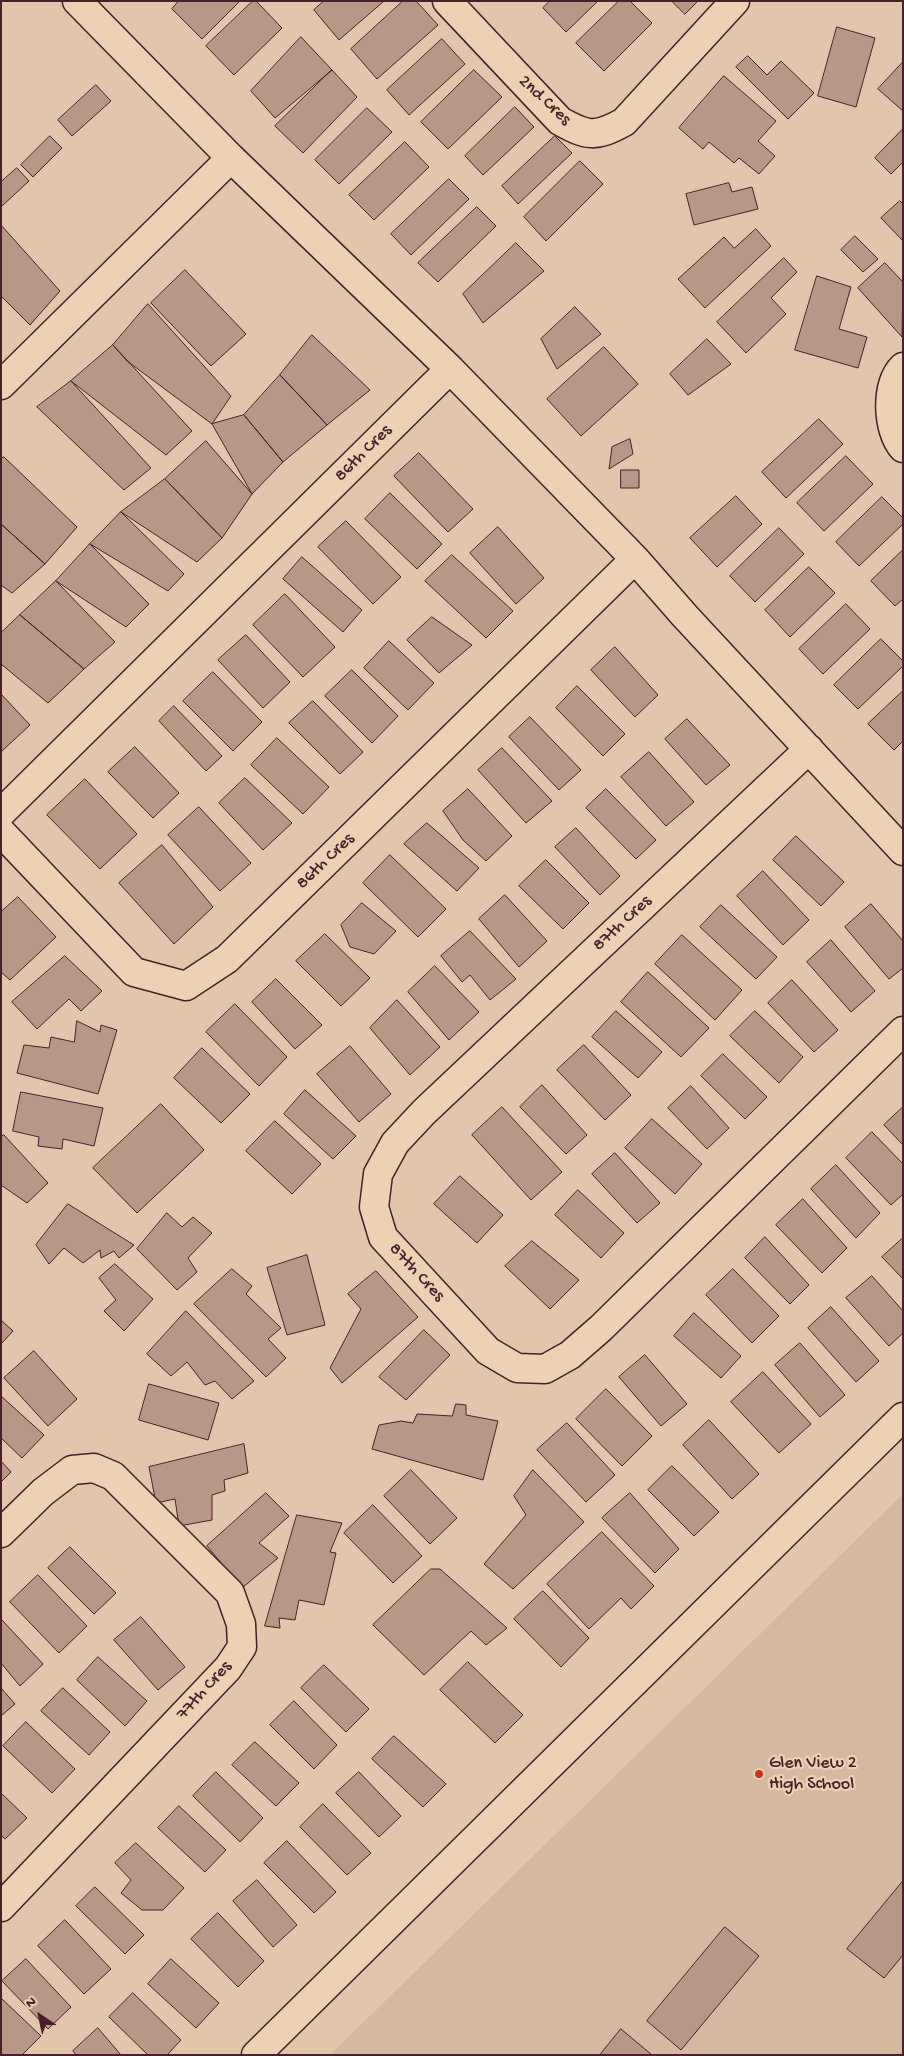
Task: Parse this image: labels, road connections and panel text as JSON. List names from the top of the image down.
{
  "streets": {
    "street": [
      "2nd Cres",
      "86th Cres",
      "87th Cres",
      "77th Cres"
    ]
  },
  "places": ["Glen View 2 High School"],
  "north": "top left"
}
